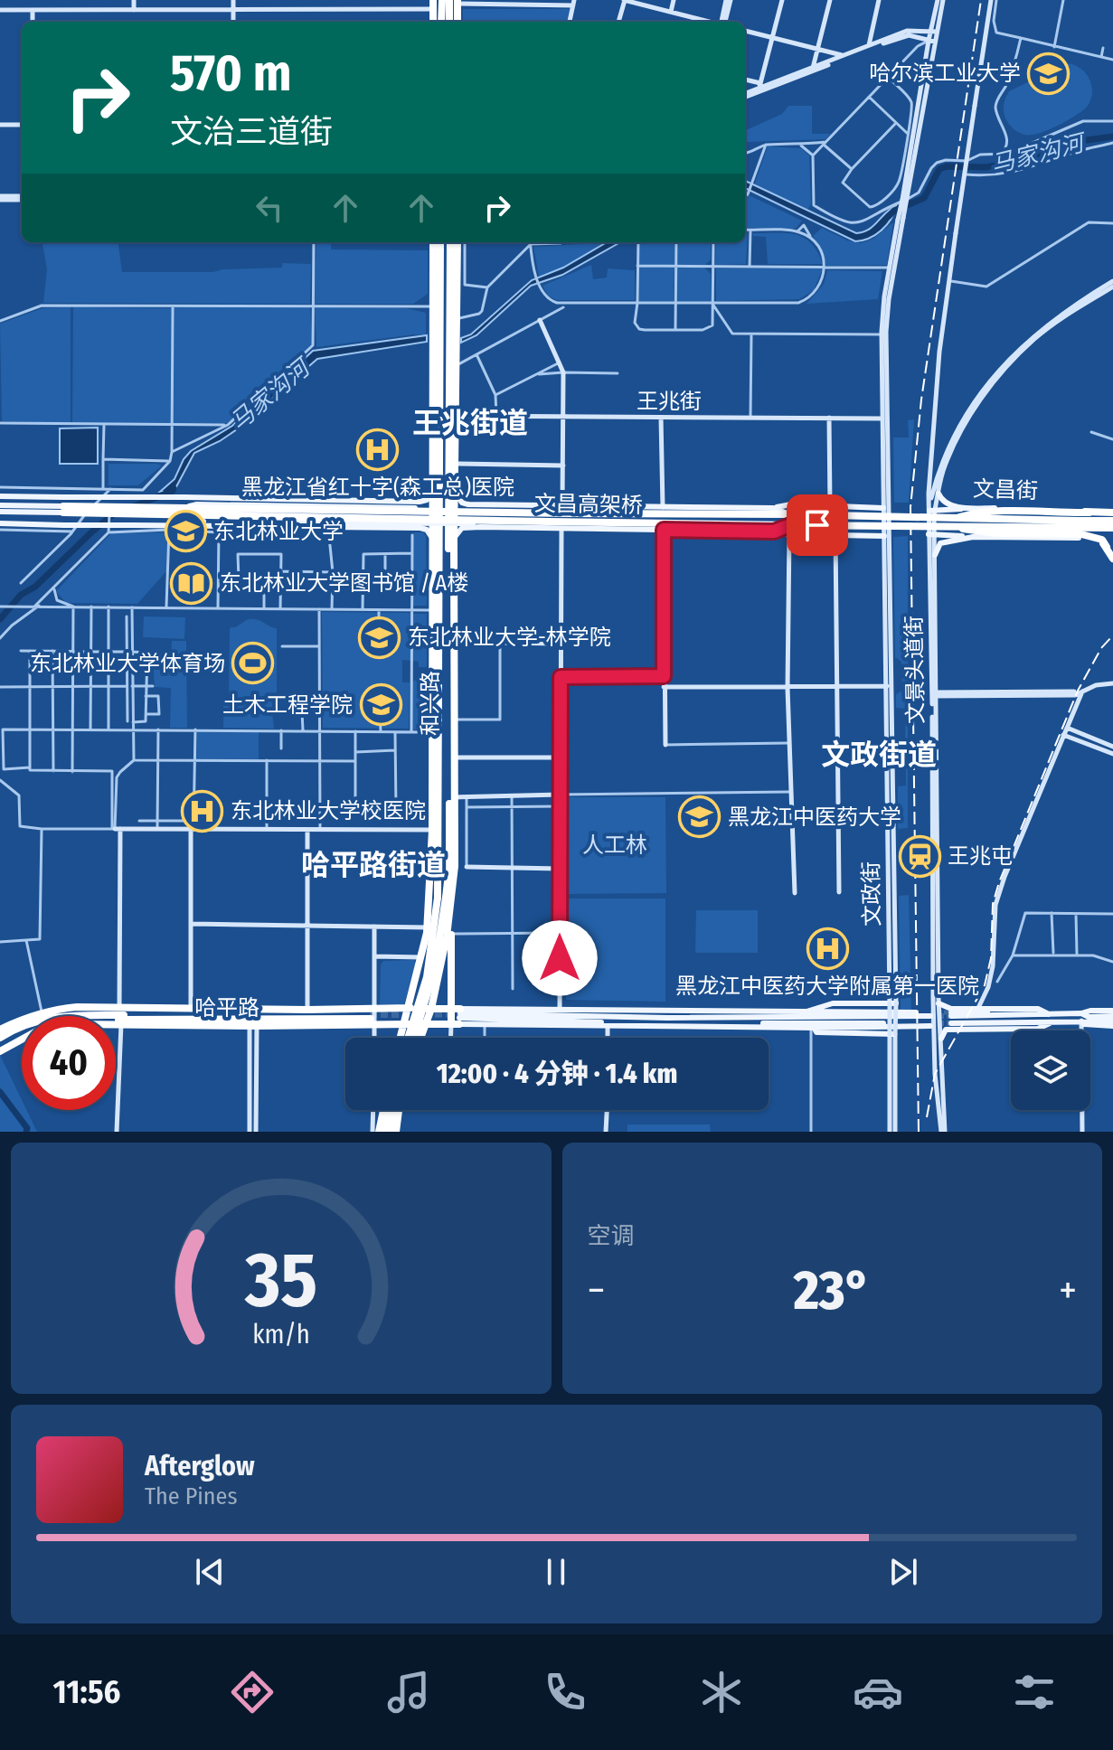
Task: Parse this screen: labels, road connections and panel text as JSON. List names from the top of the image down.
{
  "streets": {
    "highway": [
      "文昌街",
      "文昌高架桥",
      "和兴路",
      "哈平路"
    ],
    "street": ["王兆街", "文景头道街", "文政街"]
  },
  "crossings": [
    ["王兆街", "和兴路"],
    ["文昌街", "文景头道街"],
    ["和兴路", "哈平路"]
  ],
  "districts": ["王兆街道", "文政街道", "哈平路街道"],
  "water": ["马家沟河"],
  "parks": ["人工林"],
  "places": {
    "school or university": [
      "哈尔滨工业大学",
      "东北林业大学",
      "东北林业大学-林学院",
      "土木工程学院",
      "黑龙江中医药大学"
    ],
    "hospital": ["黑龙江省红十字(森工总)医院", "东北林业大学校医院", "黑龙江中医药大学附属第一医院"],
    "library": ["东北林业大学图书馆 / A楼"],
    "sports": ["东北林业大学体育场"],
    "station": ["王兆屯"]
  },
  "page": {
    "turn": ["570 m", "文治三道街"],
    "limit": "40",
    "trip": "12:00 · 4 分钟 · 1.4 km",
    "tile": "空调",
    "heat": ["−", "23°", "+"],
    "song": ["Afterglow", "The Pines"],
    "tabs": "11:56",
    "gauge": ["35", "km/h"]
  }
}
